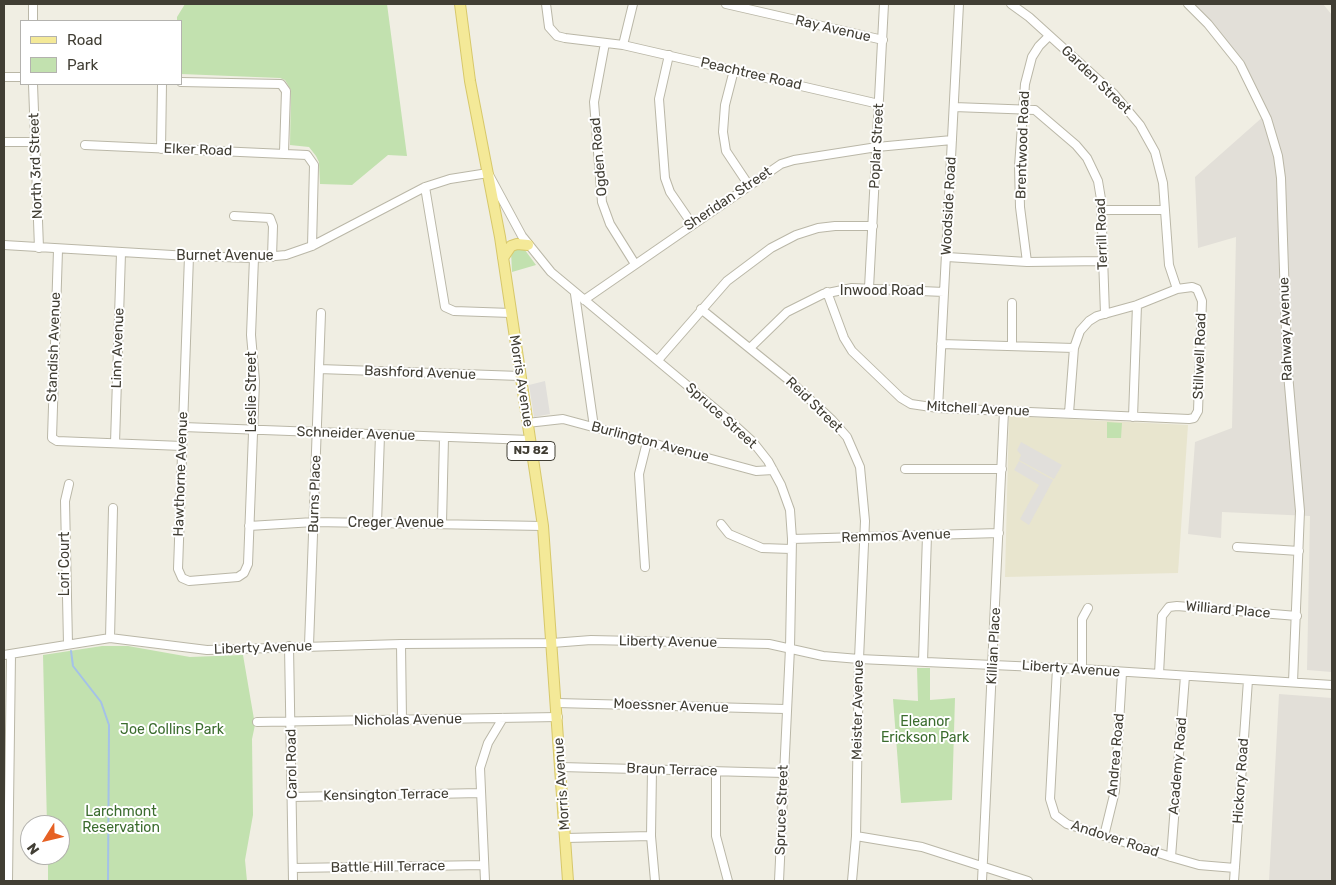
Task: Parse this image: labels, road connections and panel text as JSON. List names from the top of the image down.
{
  "streets": {
    "main road": ["Morris Avenue", "NJ 82"],
    "street": [
      "Ray Avenue",
      "Peachtree Road",
      "Garden Street",
      "Brentwood Road",
      "Poplar Street",
      "Elker Road",
      "Ogden Road",
      "North 3rd Street",
      "Sheridan Street",
      "Woodside Road",
      "Terrill Road",
      "Burnet Avenue",
      "Inwood Road",
      "Rahway Avenue",
      "Standish Avenue",
      "Linn Avenue",
      "Stillwell Road",
      "Bashford Avenue",
      "Leslie Street",
      "Reid Street",
      "Mitchell Avenue",
      "Spruce Street",
      "Schneider Avenue",
      "Burlington Avenue",
      "Hawthorne Avenue",
      "Burns Place",
      "Creger Avenue",
      "Remmos Avenue",
      "Lori Court",
      "Williard Place",
      "Liberty Avenue",
      "Killian Place",
      "Moessner Avenue",
      "Meister Avenue",
      "Nicholas Avenue",
      "Andrea Road",
      "Carol Road",
      "Academy Road",
      "Braun Terrace",
      "Hickory Road",
      "Kensington Terrace",
      "Andover Road",
      "Battle Hill Terrace"
    ]
  },
  "crossings": [
    ["Ray Avenue", "Poplar Street"],
    ["Peachtree Road", "Poplar Street"],
    ["Peachtree Road", "Ogden Road"],
    ["Garden Street", "Brentwood Road"],
    ["Garden Street", "Stillwell Road"],
    ["Brentwood Road", "Terrill Road"],
    ["Poplar Street", "Sheridan Street"],
    ["Poplar Street", "Inwood Road"],
    ["Elker Road", "Burnet Avenue"],
    ["Ogden Road", "Sheridan Street"],
    ["North 3rd Street", "Burnet Avenue"],
    ["Sheridan Street", "Woodside Road"],
    ["Sheridan Street", "Spruce Street"],
    ["Woodside Road", "Terrill Road"],
    ["Woodside Road", "Inwood Road"],
    ["Woodside Road", "Mitchell Avenue"],
    ["Burnet Avenue", "Standish Avenue"],
    ["Burnet Avenue", "Linn Avenue"],
    ["Burnet Avenue", "Morris Avenue"],
    ["Burnet Avenue", "Leslie Street"],
    ["Burnet Avenue", "Spruce Street"],
    ["Burnet Avenue", "Hawthorne Avenue"],
    ["Inwood Road", "Reid Street"],
    ["Inwood Road", "Mitchell Avenue"],
    ["Rahway Avenue", "Williard Place"],
    ["Rahway Avenue", "Liberty Avenue"],
    ["Standish Avenue", "Linn Avenue"],
    ["Stillwell Road", "Mitchell Avenue"],
    ["Bashford Avenue", "Morris Avenue"],
    ["Bashford Avenue", "Burns Place"],
    ["Morris Avenue", "Spruce Street"],
    ["Morris Avenue", "Schneider Avenue"],
    ["Morris Avenue", "Burlington Avenue"],
    ["Morris Avenue", "Creger Avenue"],
    ["Morris Avenue", "Liberty Avenue"],
    ["Morris Avenue", "Moessner Avenue"],
    ["Morris Avenue", "Nicholas Avenue"],
    ["Morris Avenue", "Braun Terrace"],
    ["Leslie Street", "Schneider Avenue"],
    ["Leslie Street", "Hawthorne Avenue"],
    ["Leslie Street", "Creger Avenue"],
    ["Reid Street", "Remmos Avenue"],
    ["Reid Street", "Meister Avenue"],
    ["Mitchell Avenue", "Killian Place"],
    ["Spruce Street", "Burlington Avenue"],
    ["Spruce Street", "Remmos Avenue"],
    ["Spruce Street", "Liberty Avenue"],
    ["Spruce Street", "Moessner Avenue"],
    ["Spruce Street", "Braun Terrace"],
    ["Schneider Avenue", "Hawthorne Avenue"],
    ["Schneider Avenue", "Burns Place"],
    ["Hawthorne Avenue", "Creger Avenue"],
    ["Burns Place", "Creger Avenue"],
    ["Burns Place", "Liberty Avenue"],
    ["Remmos Avenue", "Killian Place"],
    ["Remmos Avenue", "Meister Avenue"],
    ["Lori Court", "Liberty Avenue"],
    ["Williard Place", "Liberty Avenue"],
    ["Liberty Avenue", "Killian Place"],
    ["Liberty Avenue", "Meister Avenue"],
    ["Liberty Avenue", "Andrea Road"],
    ["Liberty Avenue", "Carol Road"],
    ["Liberty Avenue", "Academy Road"],
    ["Liberty Avenue", "Hickory Road"],
    ["Liberty Avenue", "Andover Road"],
    ["Nicholas Avenue", "Carol Road"],
    ["Andrea Road", "Andover Road"],
    ["Carol Road", "Kensington Terrace"],
    ["Carol Road", "Battle Hill Terrace"],
    ["Academy Road", "Andover Road"],
    ["Hickory Road", "Andover Road"]
  ],
  "parks": ["Eleanor Erickson Park", "Joe Collins Park", "Larchmont Reservation"],
  "legend": ["Road", "Park"],
  "north": "bottom left"
}
